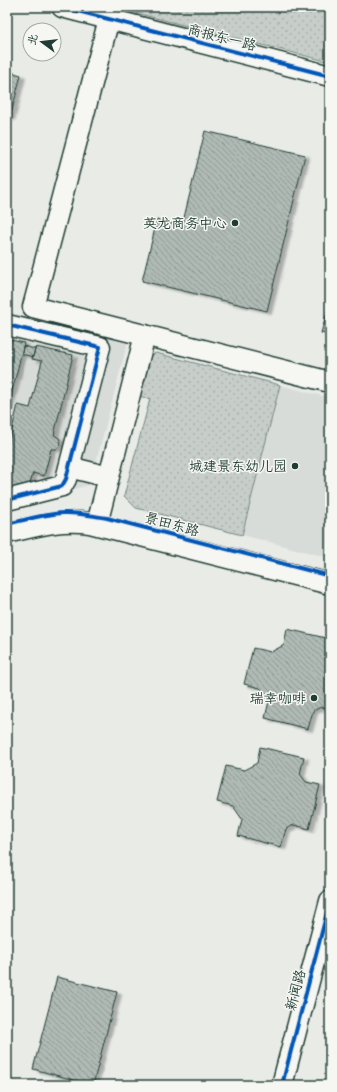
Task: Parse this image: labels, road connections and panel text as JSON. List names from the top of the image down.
{
  "streets": {
    "street": ["商报东一路", "景田东路", "新闻路"]
  },
  "places": ["英龙商务中心", "城建景东幼儿园", "瑞幸咖啡"],
  "north": "left"
}
